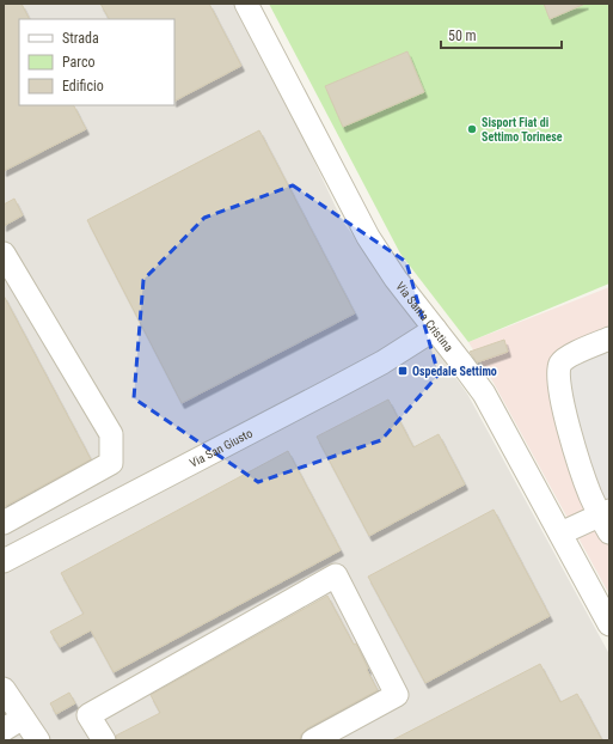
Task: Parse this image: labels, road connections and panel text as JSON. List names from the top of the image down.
{
  "streets": {
    "street": ["Via Santa Cristina", "Via San Giusto"]
  },
  "crossings": [
    ["Via Santa Cristina", "Via San Giusto"]
  ],
  "places": {
    "other": ["Sisport Fiat di Settimo Torinese"],
    "transit": ["Ospedale Settimo"]
  },
  "legend": ["Strada", "Parco", "Edificio"],
  "scale_bar": "50 m"
}
